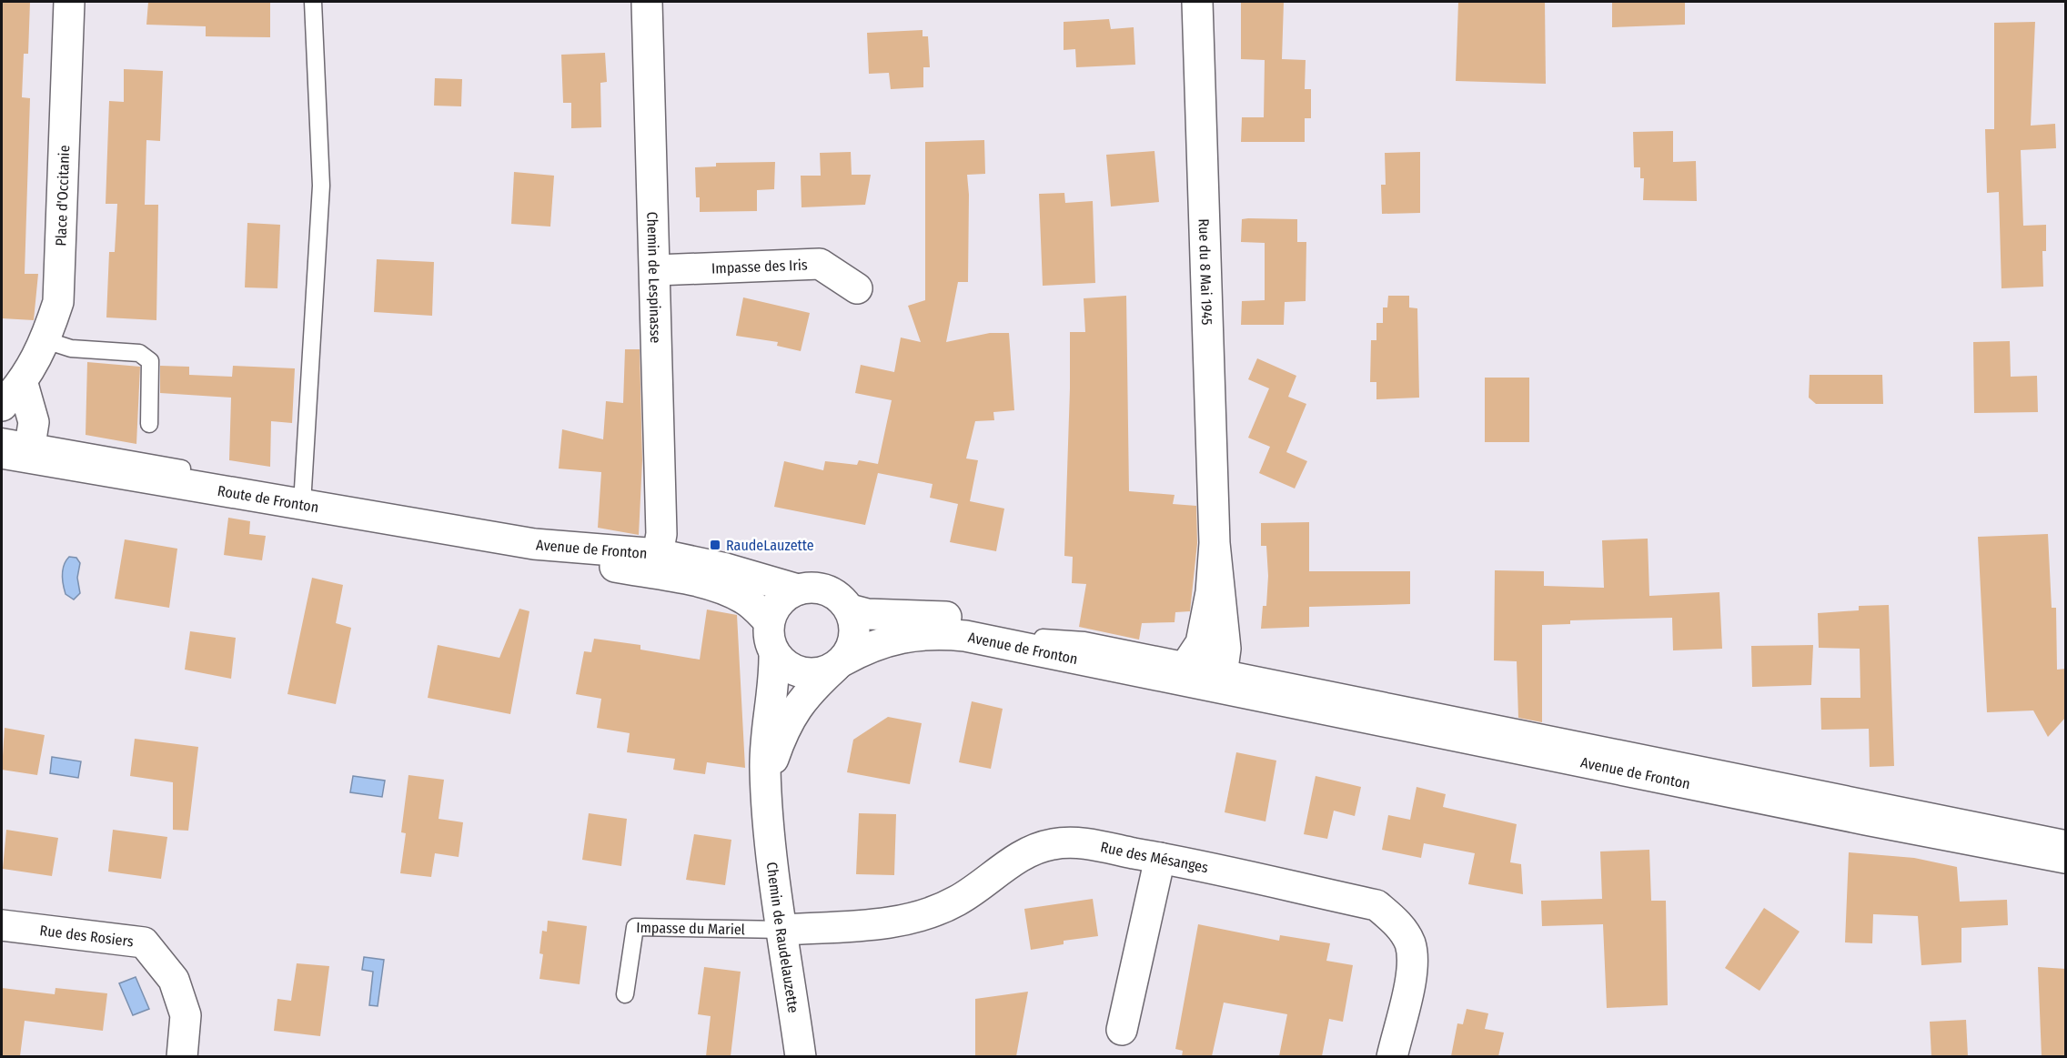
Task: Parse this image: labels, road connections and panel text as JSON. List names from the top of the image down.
{
  "streets": {
    "street": [
      "Place d'Occitanie",
      "Impasse des Iris",
      "Rue du 8 Mai 1945",
      "Chemin de Lespinasse",
      "Route de Fronton",
      "Avenue de Fronton",
      "Rue des Mésanges",
      "Rue des Rosiers",
      "Chemin de Raudelauzette"
    ],
    "lane": ["Impasse du Mariel"]
  },
  "crossings": [
    ["Impasse des Iris", "Chemin de Lespinasse"],
    ["Rue du 8 Mai 1945", "Avenue de Fronton"],
    ["Chemin de Lespinasse", "Avenue de Fronton"],
    ["Route de Fronton", "Avenue de Fronton"],
    ["Avenue de Fronton", "Chemin de Raudelauzette"],
    ["Rue des Mésanges", "Impasse du Mariel"],
    ["Rue des Mésanges", "Chemin de Raudelauzette"],
    ["Impasse du Mariel", "Chemin de Raudelauzette"]
  ],
  "places": {
    "transit": ["RaudeLauzette"]
  }
}
